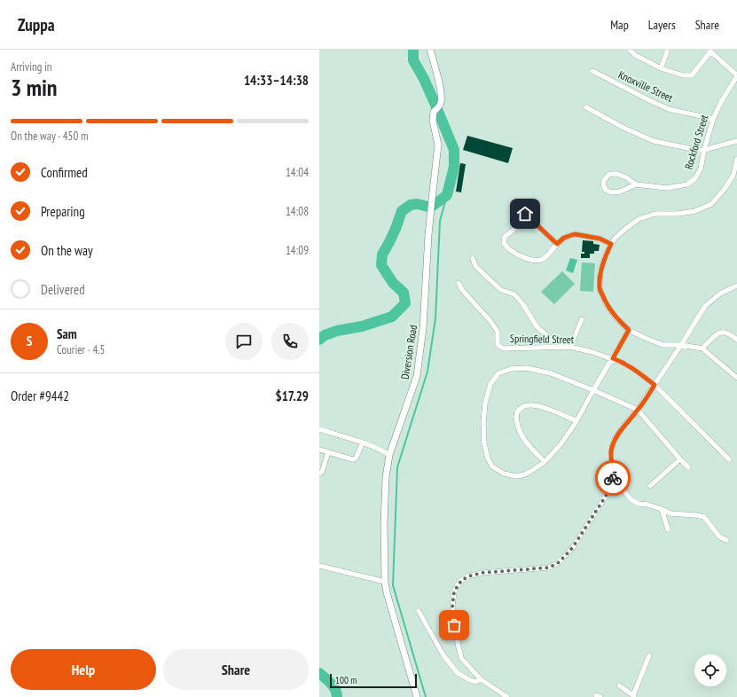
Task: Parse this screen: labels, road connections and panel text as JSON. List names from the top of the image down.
{
  "streets": {
    "street": [
      "Knoxville Street",
      "Rockford Street",
      "Springfield Street",
      "Diversion Road"
    ]
  },
  "crossings": [
    ["Knoxville Street", "Rockford Street"]
  ],
  "scale_bar": "100 m",
  "page": {
    "header": "Zuppa",
    "nav": ["Map", "Layers", "Share"],
    "heading": ["3 min", "Arriving in", "14:33–14:38"],
    "panel": [
      "Sam",
      "Courier · 4.5",
      "Order #9442",
      "$17.29"
    ],
    "bar": "On the way · 450 m",
    "list": [
      ["Confirmed", "14:04"],
      ["Preparing", "14:08"],
      ["On the way", "14:09"],
      "Delivered"
    ],
    "round": "S",
    "buttons": ["Help", "Share"],
    "scale": "100 m"
  }
}
